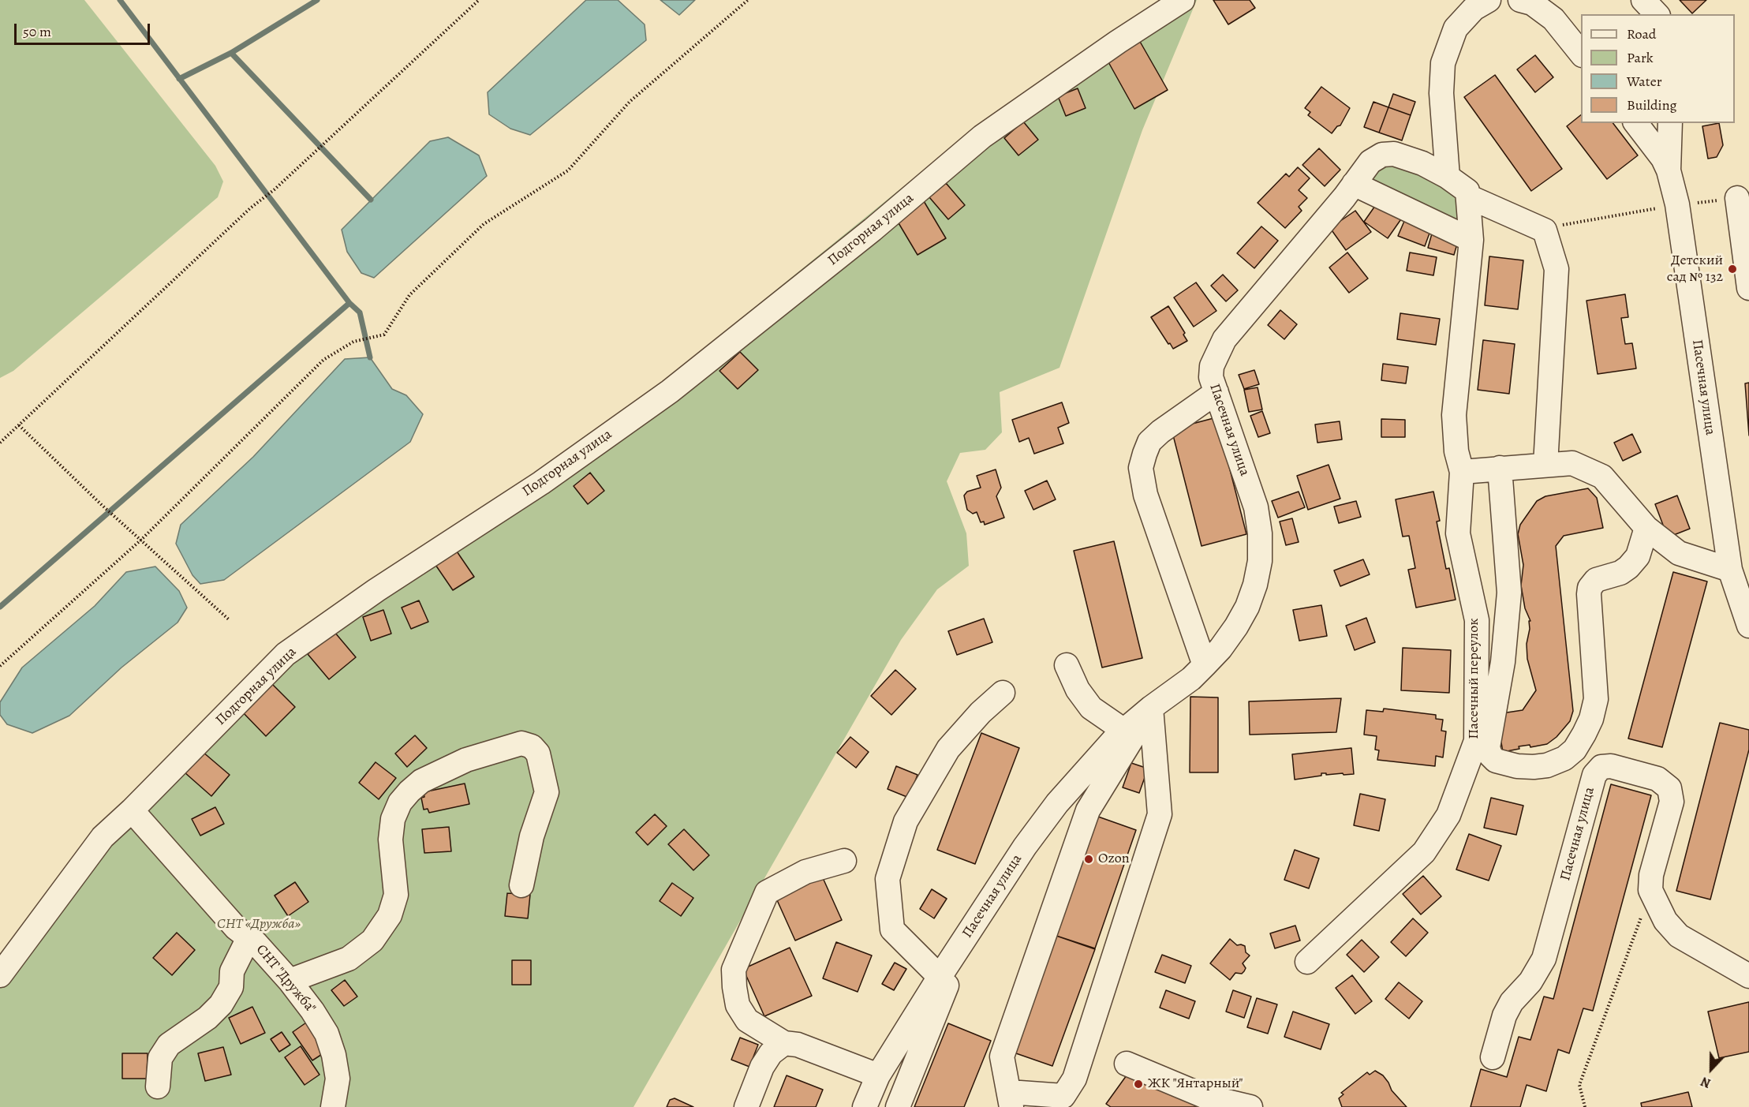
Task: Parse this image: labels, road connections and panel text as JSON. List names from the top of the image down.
{
  "streets": {
    "street": [
      "Подгорная улица",
      "Пасечная улица",
      "Пасечный переулок",
      "СНТ \"Дружба\""
    ]
  },
  "crossings": [
    ["Подгорная улица", "СНТ \"Дружба\""]
  ],
  "parks": ["СНТ «Дружба»"],
  "places": ["Детский сад № 132", "Ozon", "ЖК \"Янтарный\""],
  "legend": [
    "Road",
    "Park",
    "Water",
    "Building"
  ],
  "scale_bar": "50 m",
  "north": "bottom"
}
